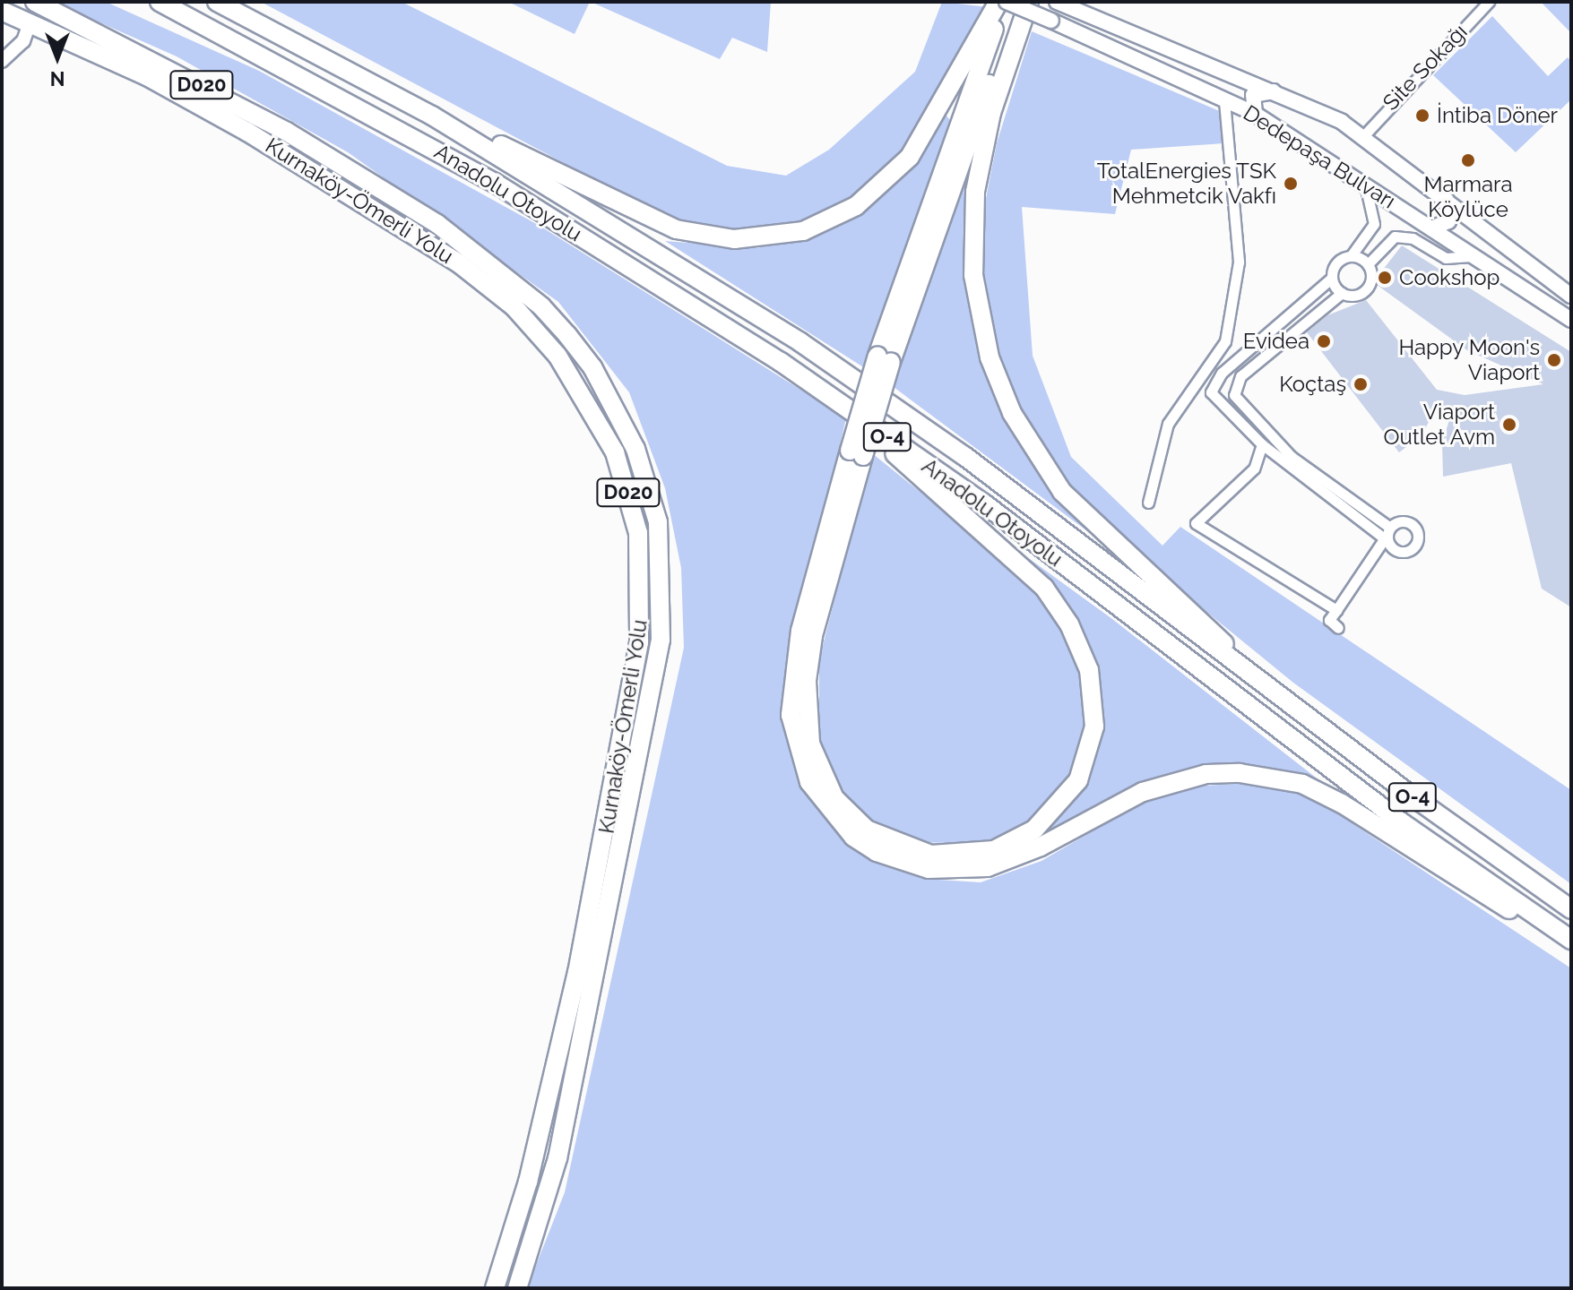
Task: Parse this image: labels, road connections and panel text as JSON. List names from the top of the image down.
{
  "streets": {
    "highway": [
      "D020",
      "Anadolu Otoyolu",
      "Kurnaköy-Ömerli Yolu",
      "O-4"
    ],
    "main road": ["Dedepaşa Bulvarı"],
    "street": ["Site Sokağı"]
  },
  "crossings": [
    ["Site Sokağı", "Dedepaşa Bulvarı"]
  ],
  "places": [
    "İntiba Döner",
    "Marmara Köylüce",
    "TotalEnergies TSK Mehmetcik Vakfı",
    "Cookshop",
    "Evidea",
    "Happy Moon's Viaport",
    "Koçtaş",
    "Viaport Outlet Avm"
  ],
  "north": "bottom"
}
